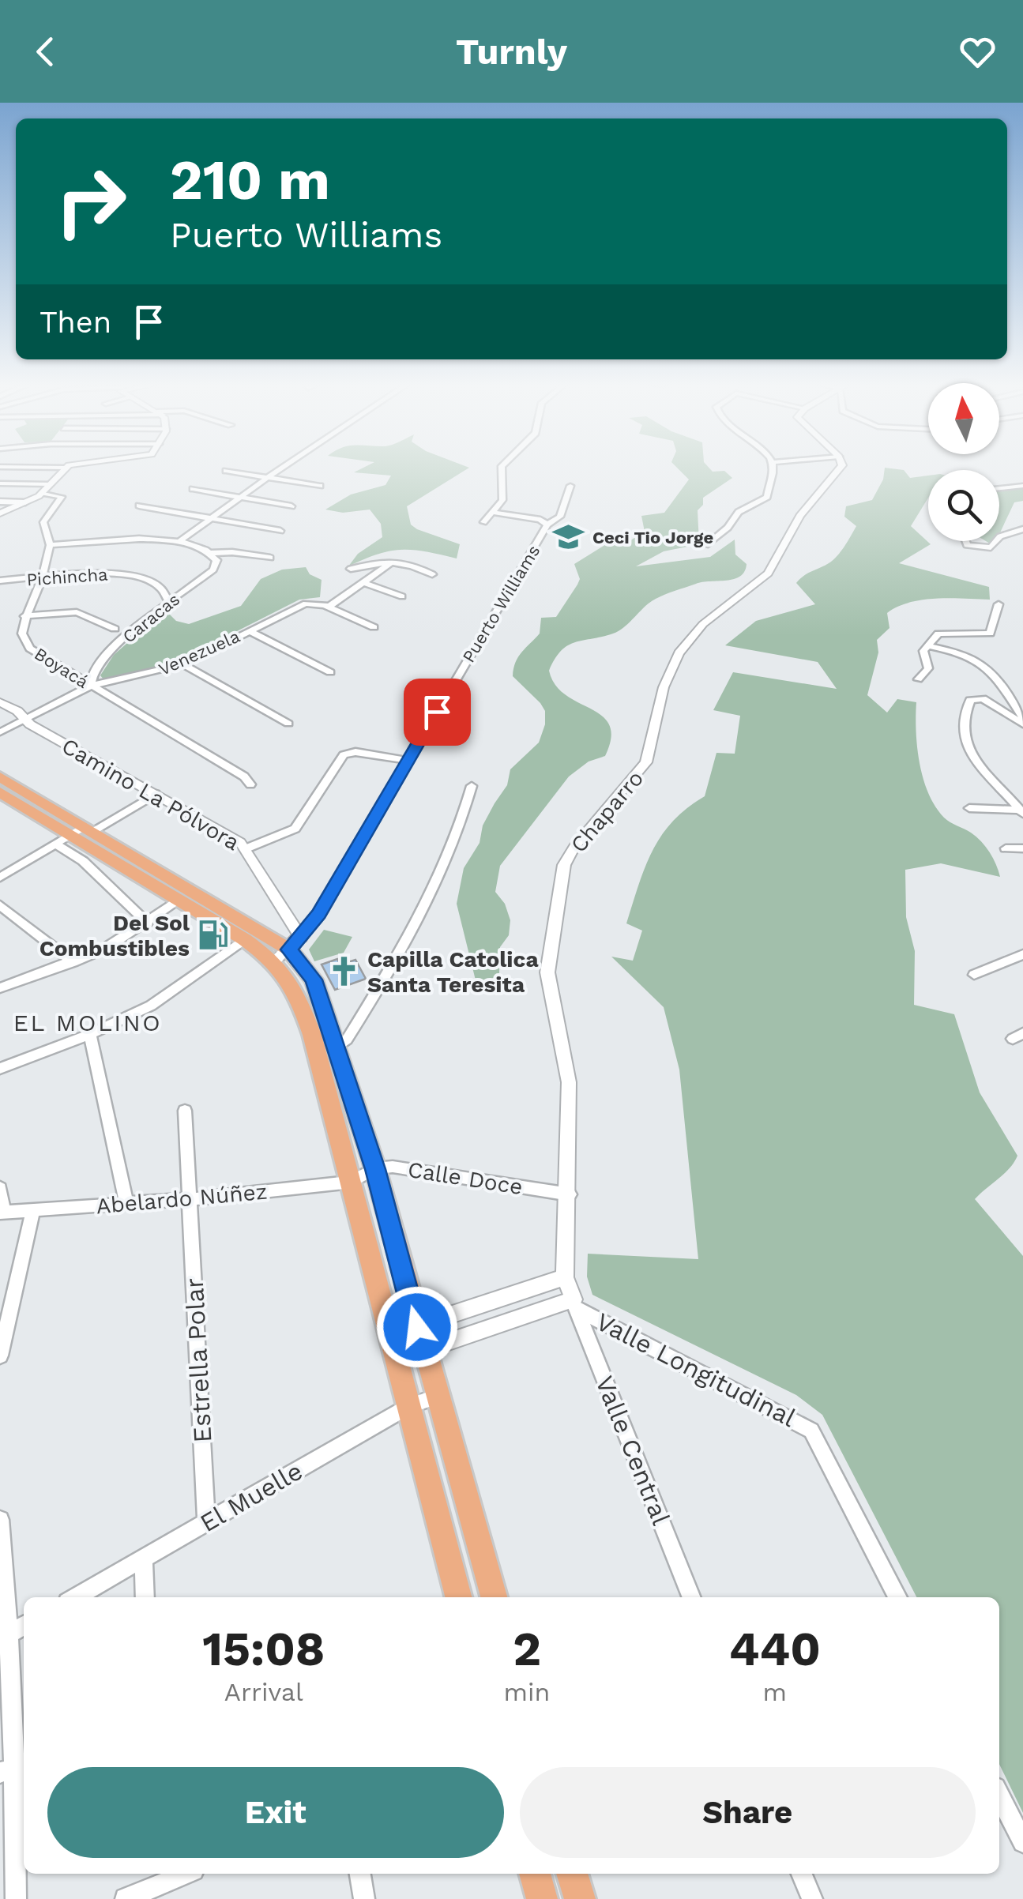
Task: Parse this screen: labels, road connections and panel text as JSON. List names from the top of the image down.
{
  "streets": {
    "street": [
      "Pichincha",
      "Puerto Williams",
      "Caracas",
      "Venezuela",
      "Boyacá",
      "Camino La Pólvora",
      "Chaparro",
      "Calle Doce",
      "Abelardo Núñez",
      "Estrella Polar",
      "Valle Longitudinal",
      "Valle Central",
      "El Muelle"
    ]
  },
  "crossings": [
    ["Pichincha", "Caracas"],
    ["Pichincha", "Boyacá"],
    ["Puerto Williams", "Camino La Pólvora"],
    ["Caracas", "Venezuela"],
    ["Caracas", "Boyacá"],
    ["Venezuela", "Boyacá"],
    ["Venezuela", "Camino La Pólvora"],
    ["Chaparro", "Calle Doce"],
    ["Chaparro", "Valle Longitudinal"],
    ["Chaparro", "Valle Central"],
    ["Calle Doce", "Abelardo Núñez"],
    ["Abelardo Núñez", "Estrella Polar"],
    ["Estrella Polar", "El Muelle"],
    ["Valle Longitudinal", "Valle Central"]
  ],
  "districts": ["EL MOLINO"],
  "places": {
    "school or university": ["Ceci Tio Jorge"],
    "fuel station": ["Del Sol Combustibles"],
    "church": ["Capilla Catolica Santa Teresita"]
  },
  "north": "top",
  "page": {
    "header": "Turnly",
    "turn": ["210 m", "Puerto Williams"],
    "then": "Then",
    "eta": [
      "15:08",
      "Arrival",
      "2",
      "min",
      "440",
      "m"
    ],
    "buttons": ["Exit", "Share"]
  }
}
